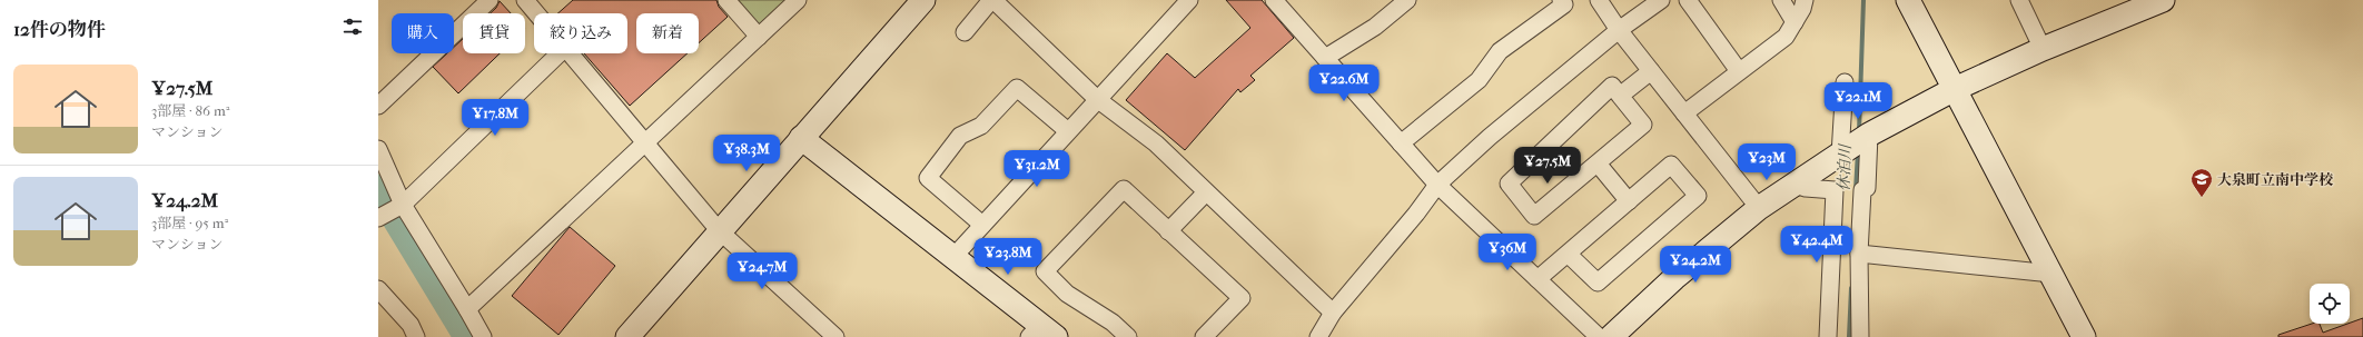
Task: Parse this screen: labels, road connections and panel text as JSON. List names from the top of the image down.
{
  "water": ["休泊川"],
  "places": {
    "school or university": ["大泉町立南中学校"]
  },
  "page": {
    "heading": "12件の物件",
    "chip": [
      "購入",
      "賃貸",
      "絞り込み",
      "新着"
    ],
    "list": [
      {
        "name": "¥27.5M",
        "note": "3部屋 · 86 m² · マンション"
      },
      {
        "name": "¥24.2M",
        "note": "3部屋 · 95 m² · マンション"
      }
    ],
    "price": [
      "¥22.6M",
      "¥22.1M",
      "¥17.8M",
      "¥38.3M",
      "¥23M",
      "¥27.5M",
      "¥31.2M",
      "¥42.4M",
      "¥36M",
      "¥23.8M",
      "¥24.2M",
      "¥24.7M"
    ]
  }
}
